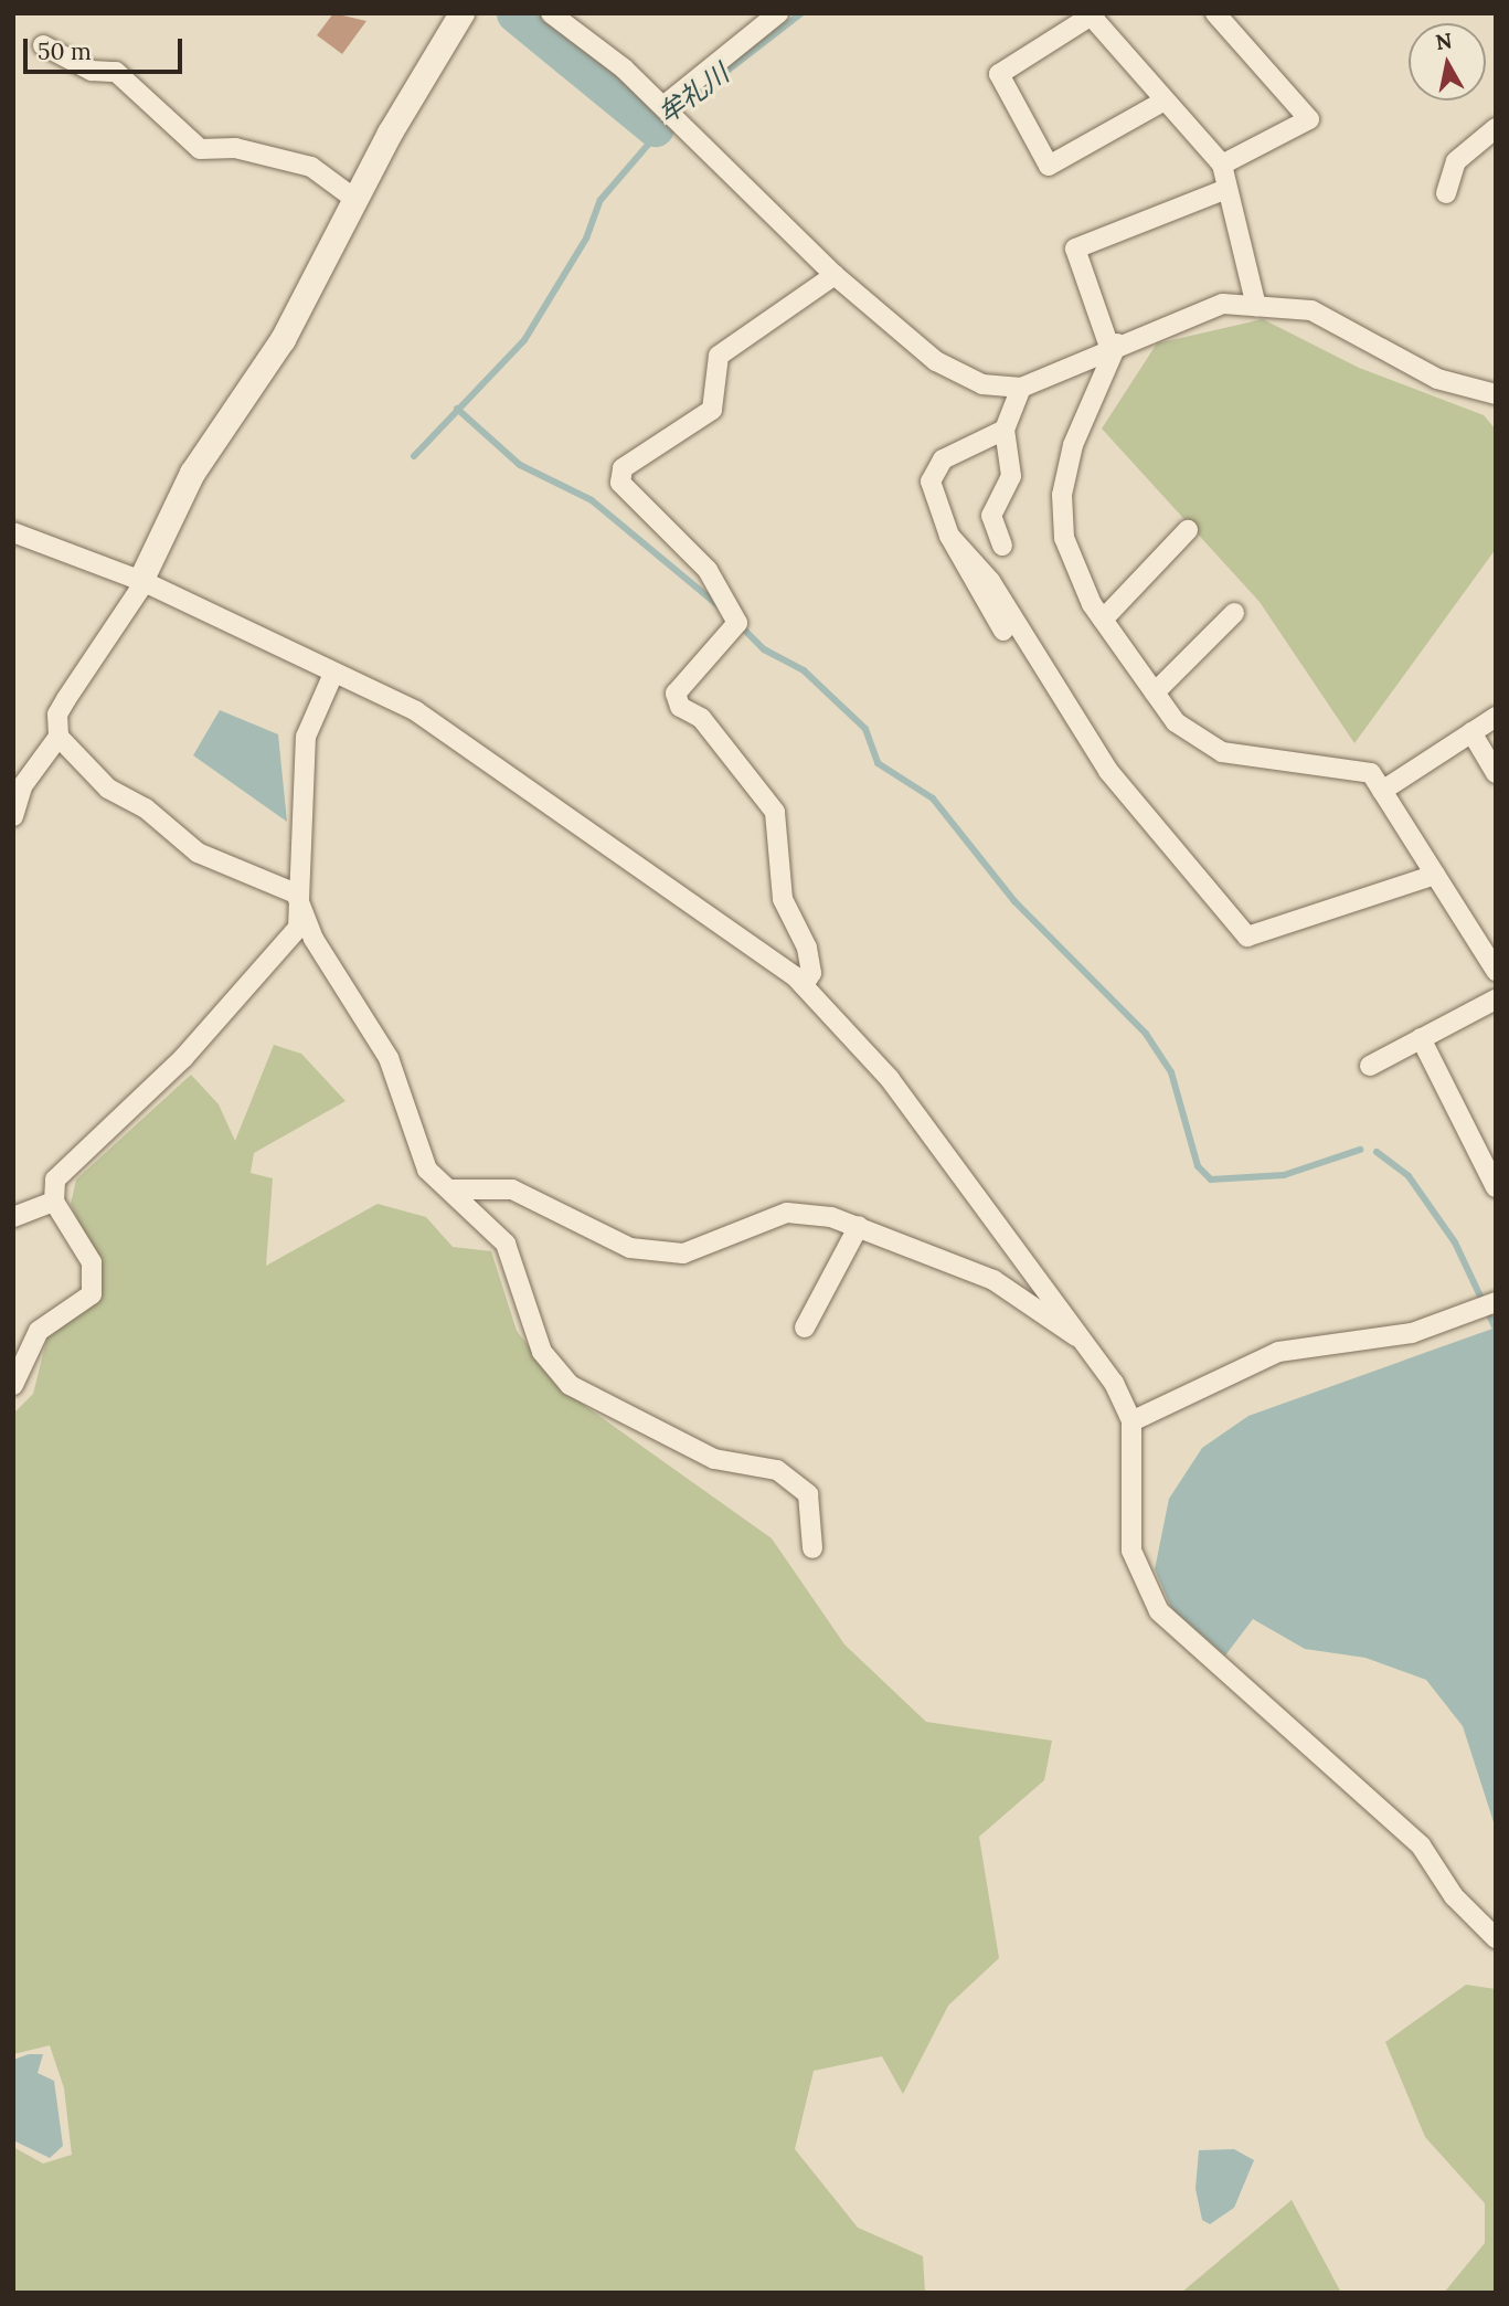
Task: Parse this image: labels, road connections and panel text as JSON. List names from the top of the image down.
{
  "water": ["牟礼川"],
  "scale_bar": "50 m",
  "north": "top"
}
